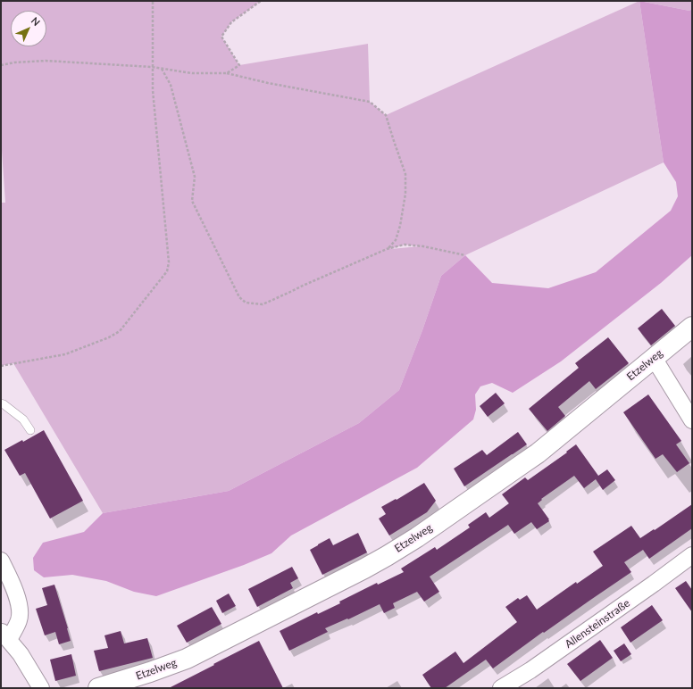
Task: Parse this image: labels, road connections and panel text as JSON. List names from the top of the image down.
{
  "streets": {
    "street": ["Etzelweg", "Allensteinstraße"]
  },
  "north": "top right"
}
